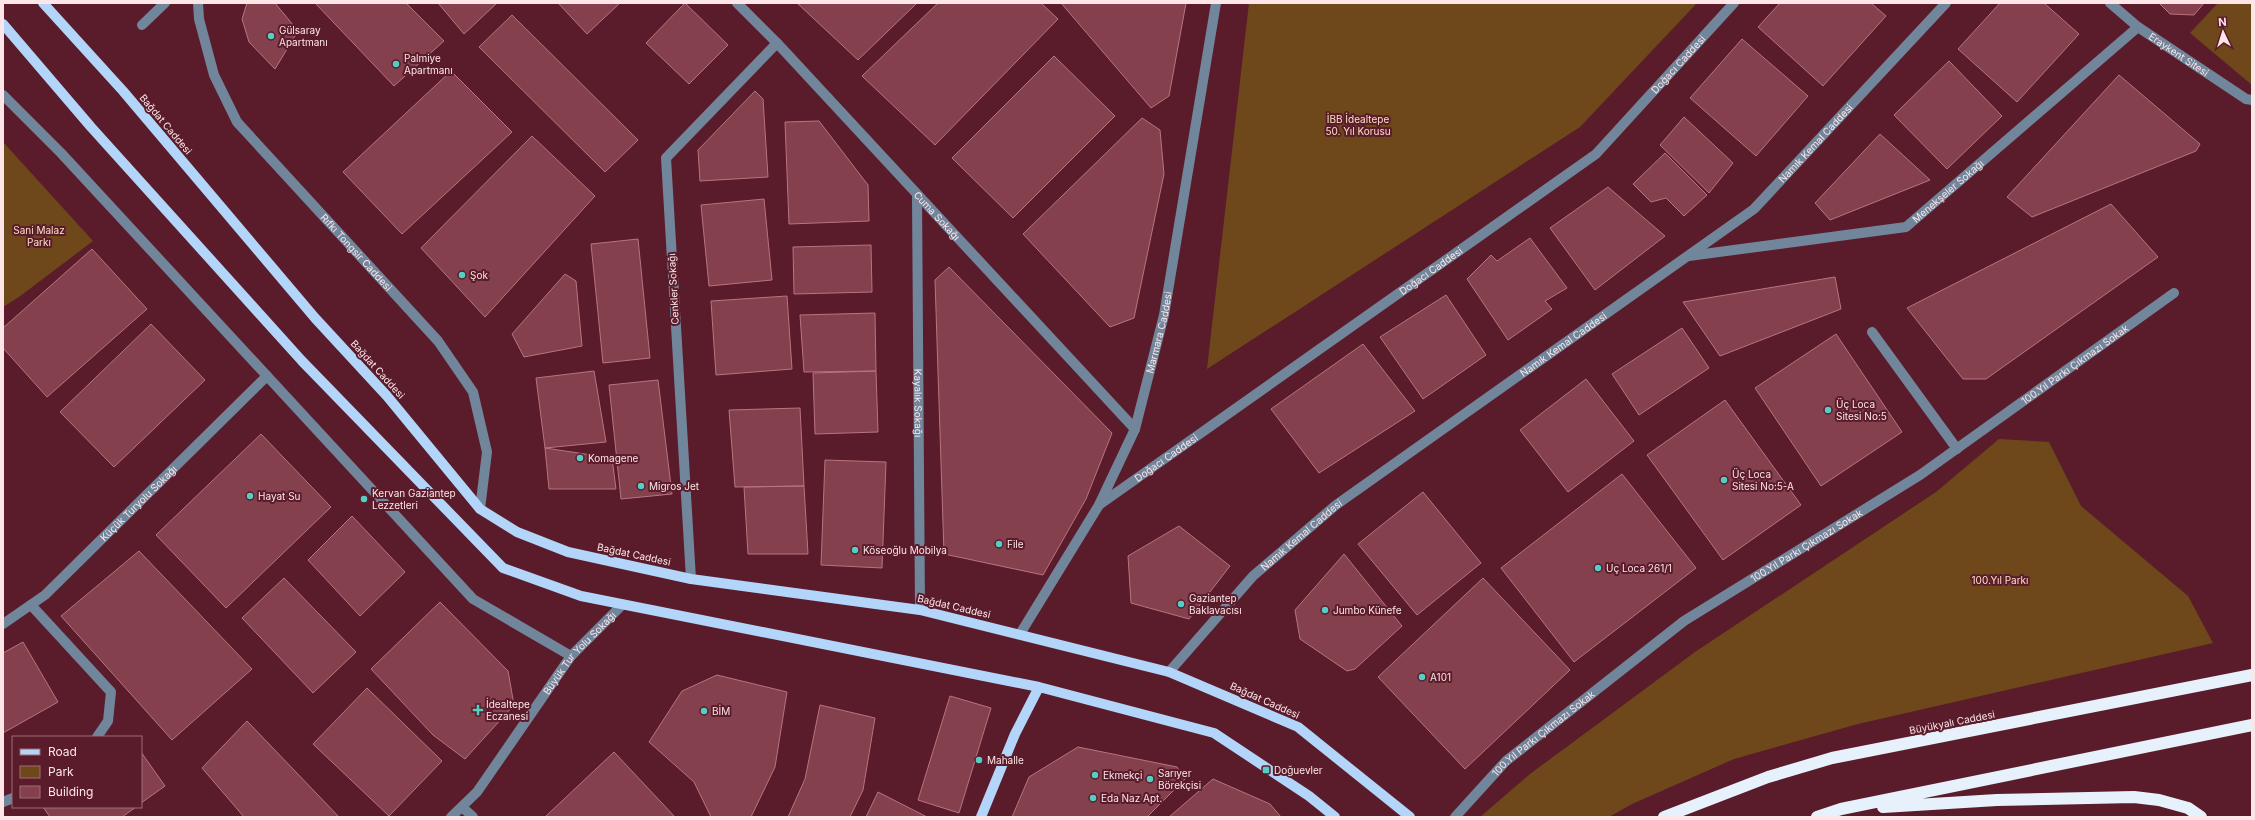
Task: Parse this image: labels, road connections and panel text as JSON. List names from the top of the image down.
{
  "streets": {
    "highway": ["Büyükyalı Caddesi"],
    "main road": ["Bağdat Caddesi"],
    "street": [
      "Eraykent Sitesi",
      "Doğacı Caddesi",
      "Namık Kemal Caddesi",
      "Menekşeler Sokağı",
      "Cuma Sokağı",
      "Rıfkı Tongsir Caddesi",
      "Cenkler Sokağı",
      "Marmara Caddesi",
      "100.Yıl Parkı Çıkmazı Sokak",
      "Kayalık Sokağı",
      "Küçük Turyolu Sokağı",
      "Büyük Tur Yolu Sokağı"
    ]
  },
  "crossings": [
    ["Eraykent Sitesi", "Menekşeler Sokağı"],
    ["Doğacı Caddesi", "Marmara Caddesi"],
    ["Bağdat Caddesi", "Namık Kemal Caddesi"],
    ["Bağdat Caddesi", "Rıfkı Tongsir Caddesi"],
    ["Bağdat Caddesi", "Cenkler Sokağı"],
    ["Bağdat Caddesi", "Marmara Caddesi"],
    ["Bağdat Caddesi", "Kayalık Sokağı"],
    ["Namık Kemal Caddesi", "Menekşeler Sokağı"],
    ["Cuma Sokağı", "Cenkler Sokağı"],
    ["Cuma Sokağı", "Marmara Caddesi"],
    ["Cuma Sokağı", "Kayalık Sokağı"]
  ],
  "parks": ["İBB İdealtepe 50. Yıl Korusu", "Sani Malaz Parkı", "100.Yıl Parkı"],
  "places": {
    "other": [
      "Gülsaray Apartmanı",
      "Palmiye Apartmanı",
      "Şok",
      "Üç Loca Sitesi No:5",
      "Komagene",
      "Üç Loca Sitesi No:5-A",
      "Migros Jet",
      "Hayat Su",
      "Kervan Gaziantep Lezzetleri",
      "File",
      "Köseoğlu Mobilya",
      "Uç Loca 261/1",
      "Gaziantep Baklavacısı",
      "Jumbo Künefe",
      "A101",
      "BİM",
      "Mahalle",
      "Ekmekçi",
      "Sarıyer Börekçisi",
      "Eda Naz Apt."
    ],
    "health": ["İdealtepe Eczanesi"],
    "transit": ["Doğuevler"]
  },
  "legend": ["Road", "Park", "Building"],
  "north": "top"
}
